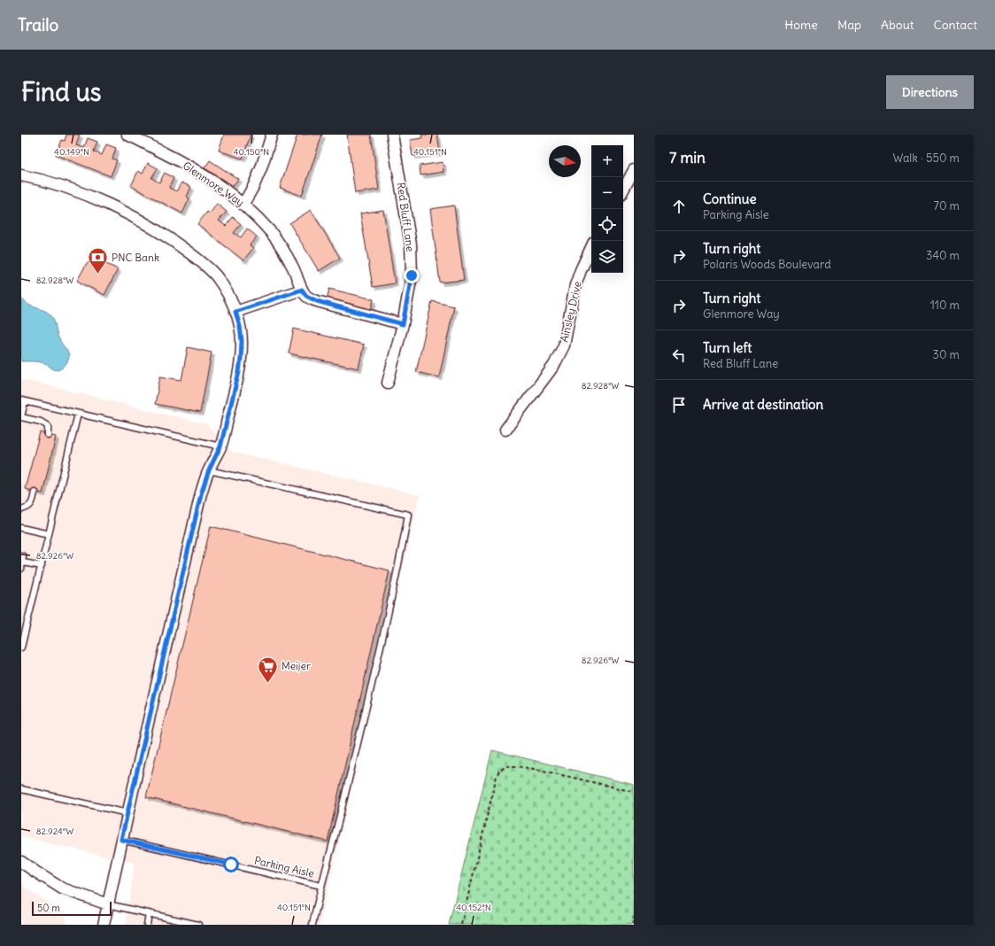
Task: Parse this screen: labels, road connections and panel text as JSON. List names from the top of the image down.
{
  "streets": {
    "street": ["Glenmore Way", "Red Bluff Lane", "Ainsley Drive"],
    "lane": ["Parking Aisle"]
  },
  "crossings": [
    ["Glenmore Way", "Red Bluff Lane"]
  ],
  "places": {
    "bank": ["PNC Bank"],
    "supermarket": ["Meijer"]
  },
  "scale_bar": "50 m",
  "north": "right",
  "page": {
    "header": "Trailo",
    "nav": [
      "Home",
      "Map",
      "About",
      "Contact"
    ],
    "buttons": "Directions",
    "title": "Find us",
    "heading": ["7 min", "Walk · 550 m"],
    "map_buttons": ["+", "−"],
    "list": [
      ["Continue", "Parking Aisle", "70 m"],
      ["Turn right", "Polaris Woods Boulevard", "340 m"],
      ["Turn right", "Glenmore Way", "110 m"],
      ["Turn left", "Red Bluff Lane", "30 m"],
      "Arrive at destination"
    ],
    "scale": "50 m"
  },
  "coordinates": [
    "40.149°N",
    "40.150°N",
    "40.151°N",
    "82.928°W",
    "82.926°W",
    "82.924°W",
    "40.152°N"
  ]
}
